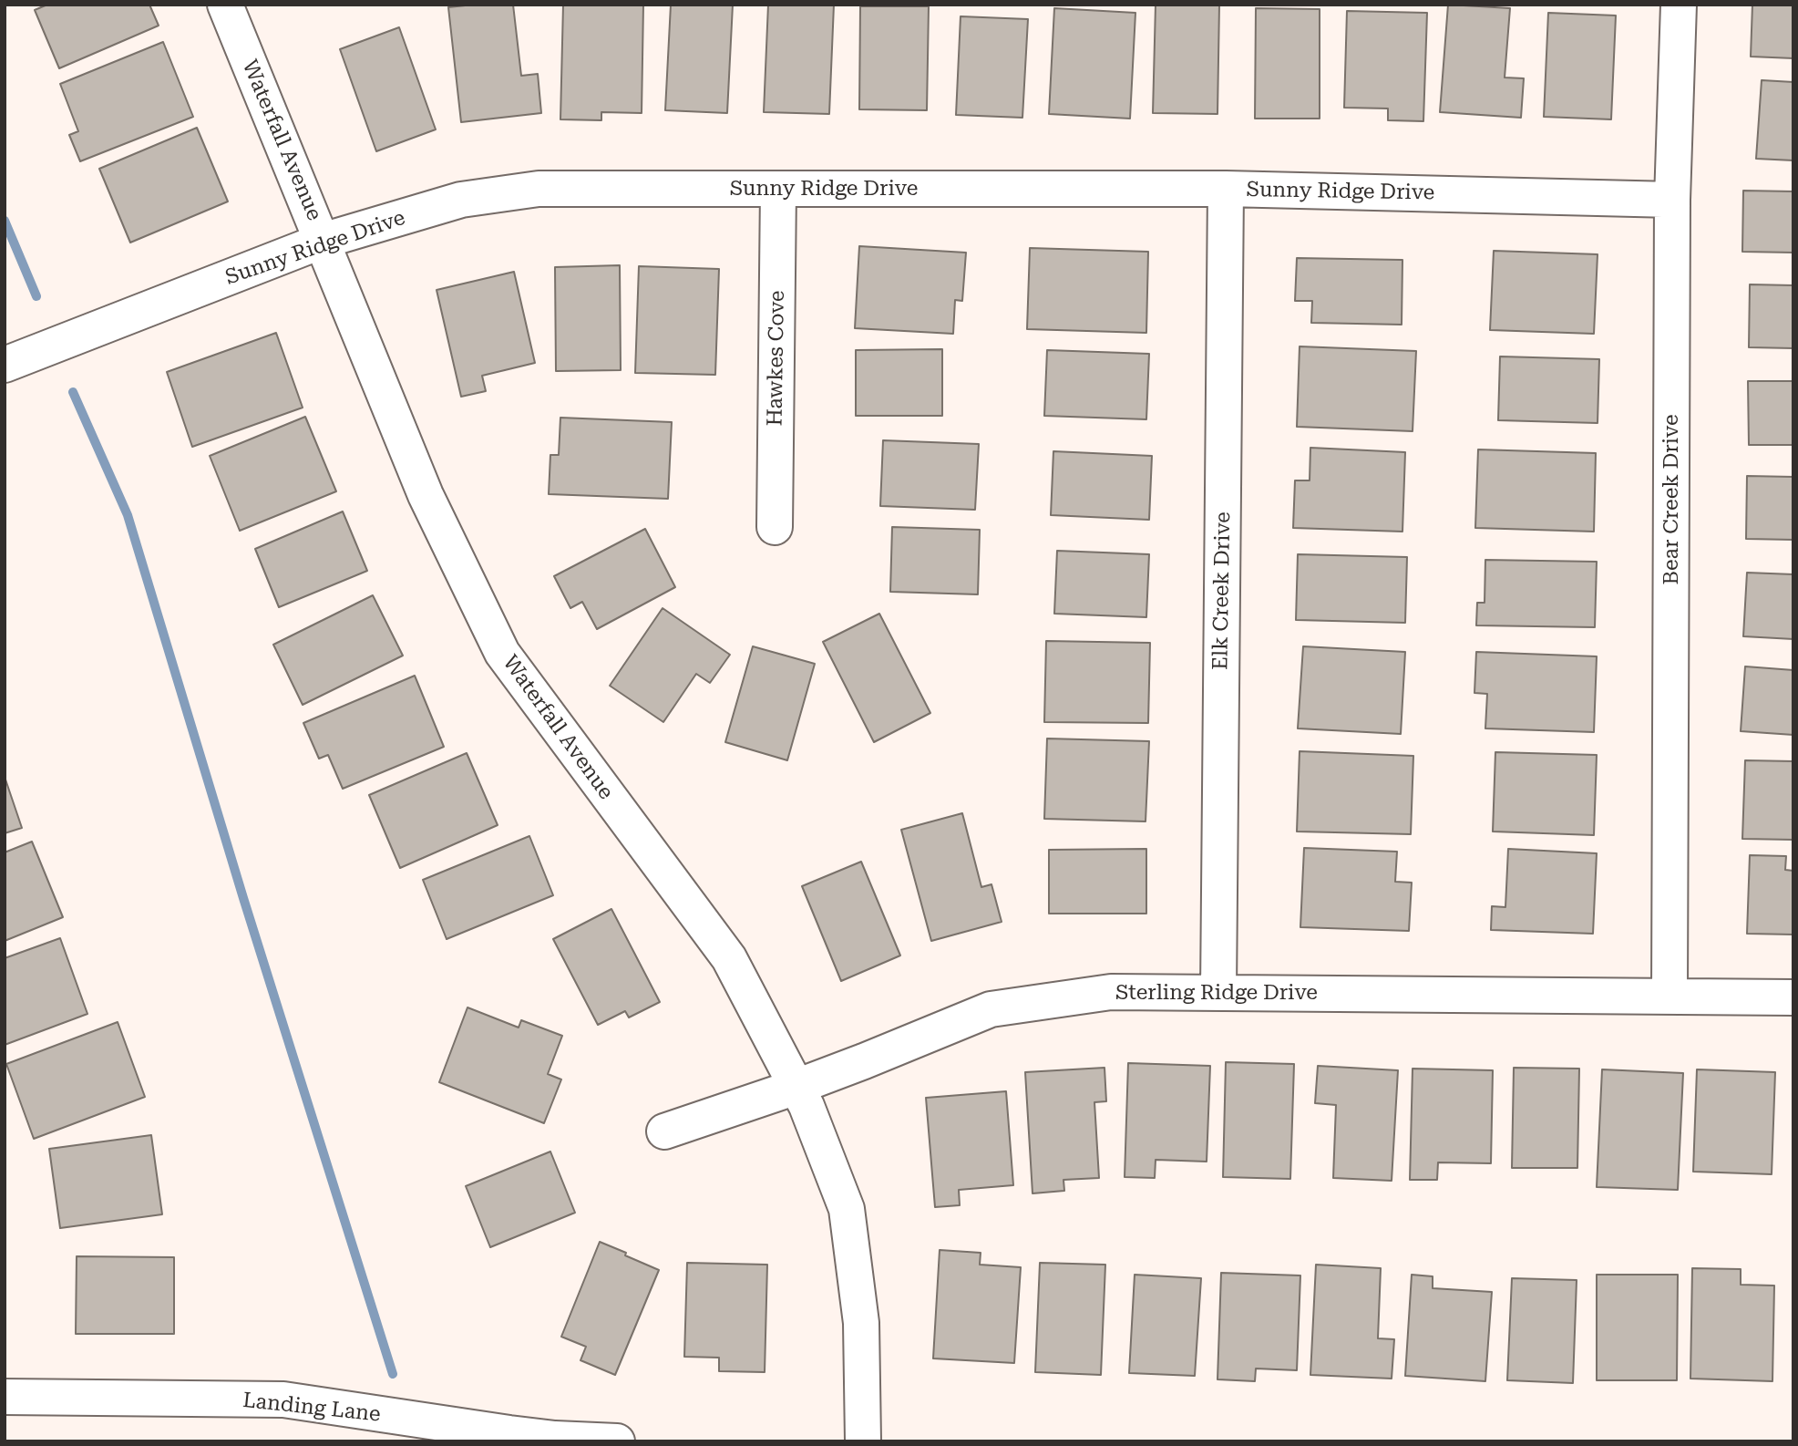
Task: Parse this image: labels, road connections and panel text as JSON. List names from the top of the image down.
{
  "streets": {
    "street": [
      "Waterfall Avenue",
      "Sunny Ridge Drive",
      "Hawkes Cove",
      "Bear Creek Drive",
      "Elk Creek Drive",
      "Sterling Ridge Drive",
      "Landing Lane"
    ]
  },
  "crossings": [
    ["Waterfall Avenue", "Sunny Ridge Drive"],
    ["Waterfall Avenue", "Sterling Ridge Drive"],
    ["Sunny Ridge Drive", "Hawkes Cove"],
    ["Sunny Ridge Drive", "Bear Creek Drive"],
    ["Sunny Ridge Drive", "Elk Creek Drive"],
    ["Bear Creek Drive", "Sterling Ridge Drive"],
    ["Elk Creek Drive", "Sterling Ridge Drive"]
  ]
}
